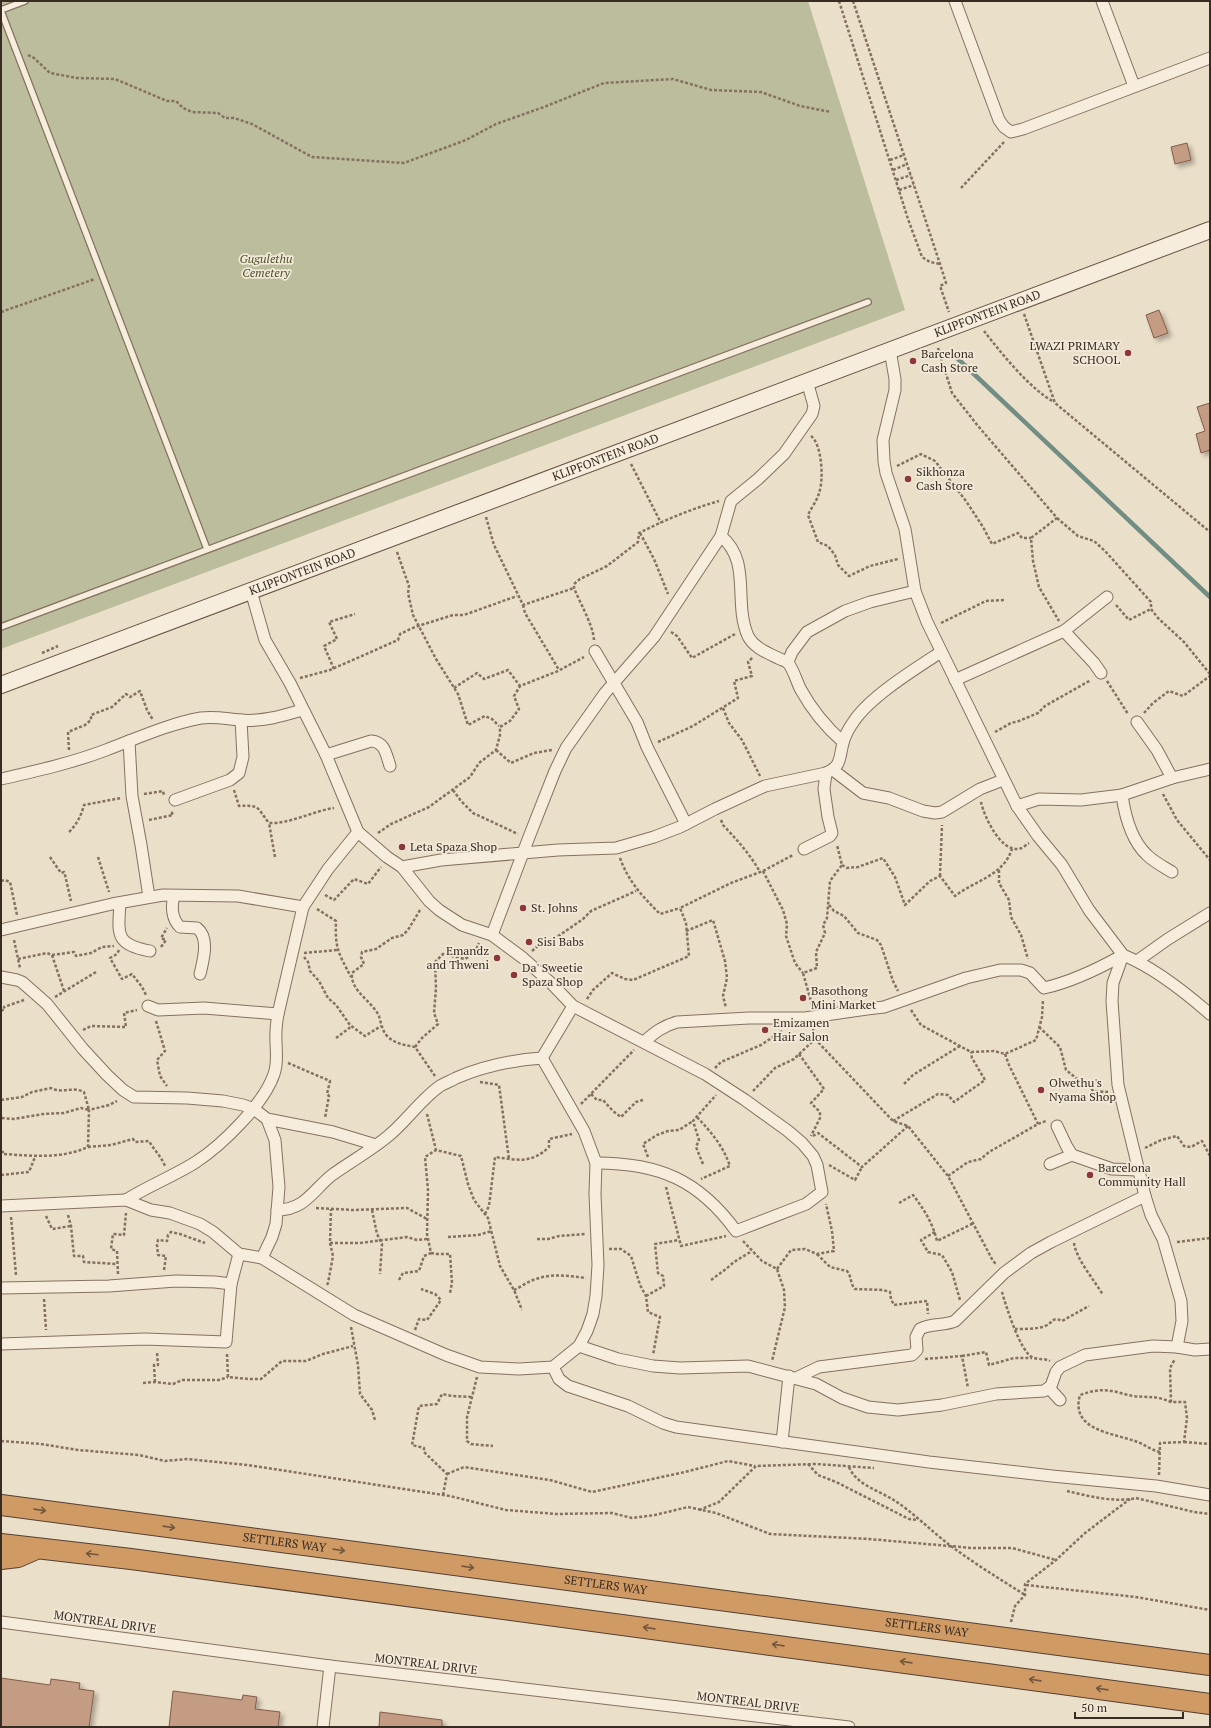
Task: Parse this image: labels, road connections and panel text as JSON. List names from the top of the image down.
{
  "streets": {
    "highway": ["SETTLERS WAY"],
    "main road": ["KLIPFONTEIN ROAD"],
    "street": ["MONTREAL DRIVE"]
  },
  "parks": ["Gugulethu Cemetery"],
  "places": [
    "LWAZI PRIMARY SCHOOL",
    "Barcelona Cash Store",
    "Sikhonza Cash Store",
    "Leta Spaza Shop",
    "St. Johns",
    "Sisi Babs",
    "Emandz and Thweni",
    "Da' Sweetie Spaza Shop",
    "Basothong Mini Market",
    "Emizamen Hair Salon",
    "Olwethu's Nyama Shop",
    "Barcelona Community Hall"
  ],
  "scale_bar": "50 m"
}
